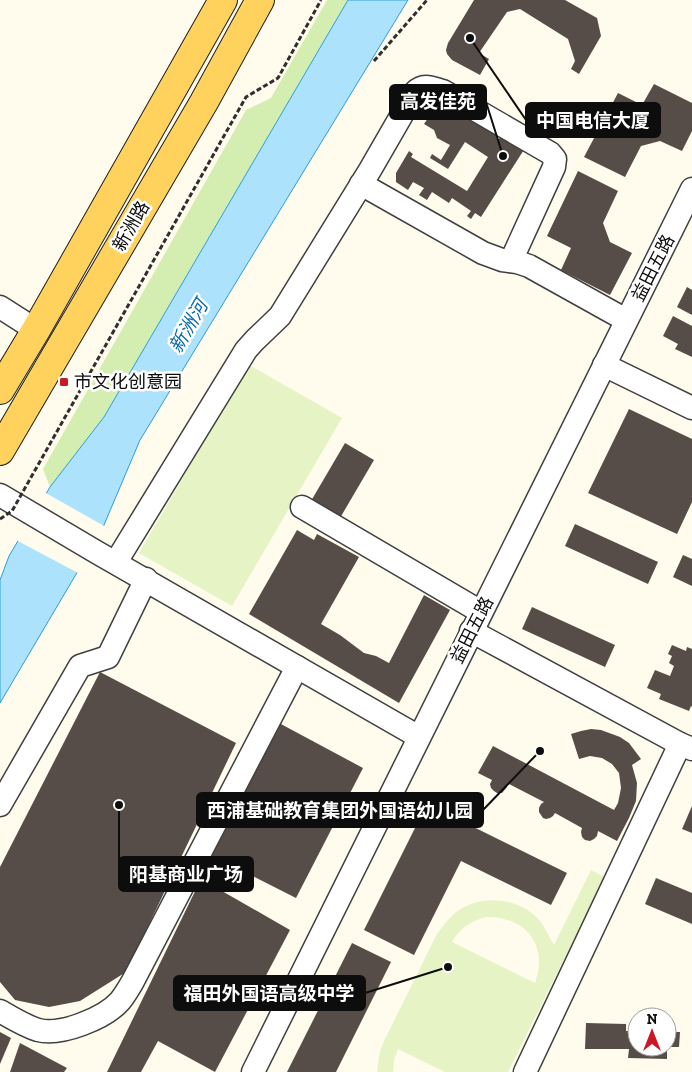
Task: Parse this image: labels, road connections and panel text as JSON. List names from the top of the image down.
{
  "streets": {
    "main road": ["新洲路"],
    "street": ["益田五路"]
  },
  "water": ["新洲河"],
  "places": {
    "other": [
      "中国电信大厦",
      "高发佳苑",
      "西浦基础教育集团外国语幼儿园",
      "阳基商业广场",
      "福田外国语高级中学"
    ],
    "transit": ["市文化创意园"]
  },
  "north": "top"
}
